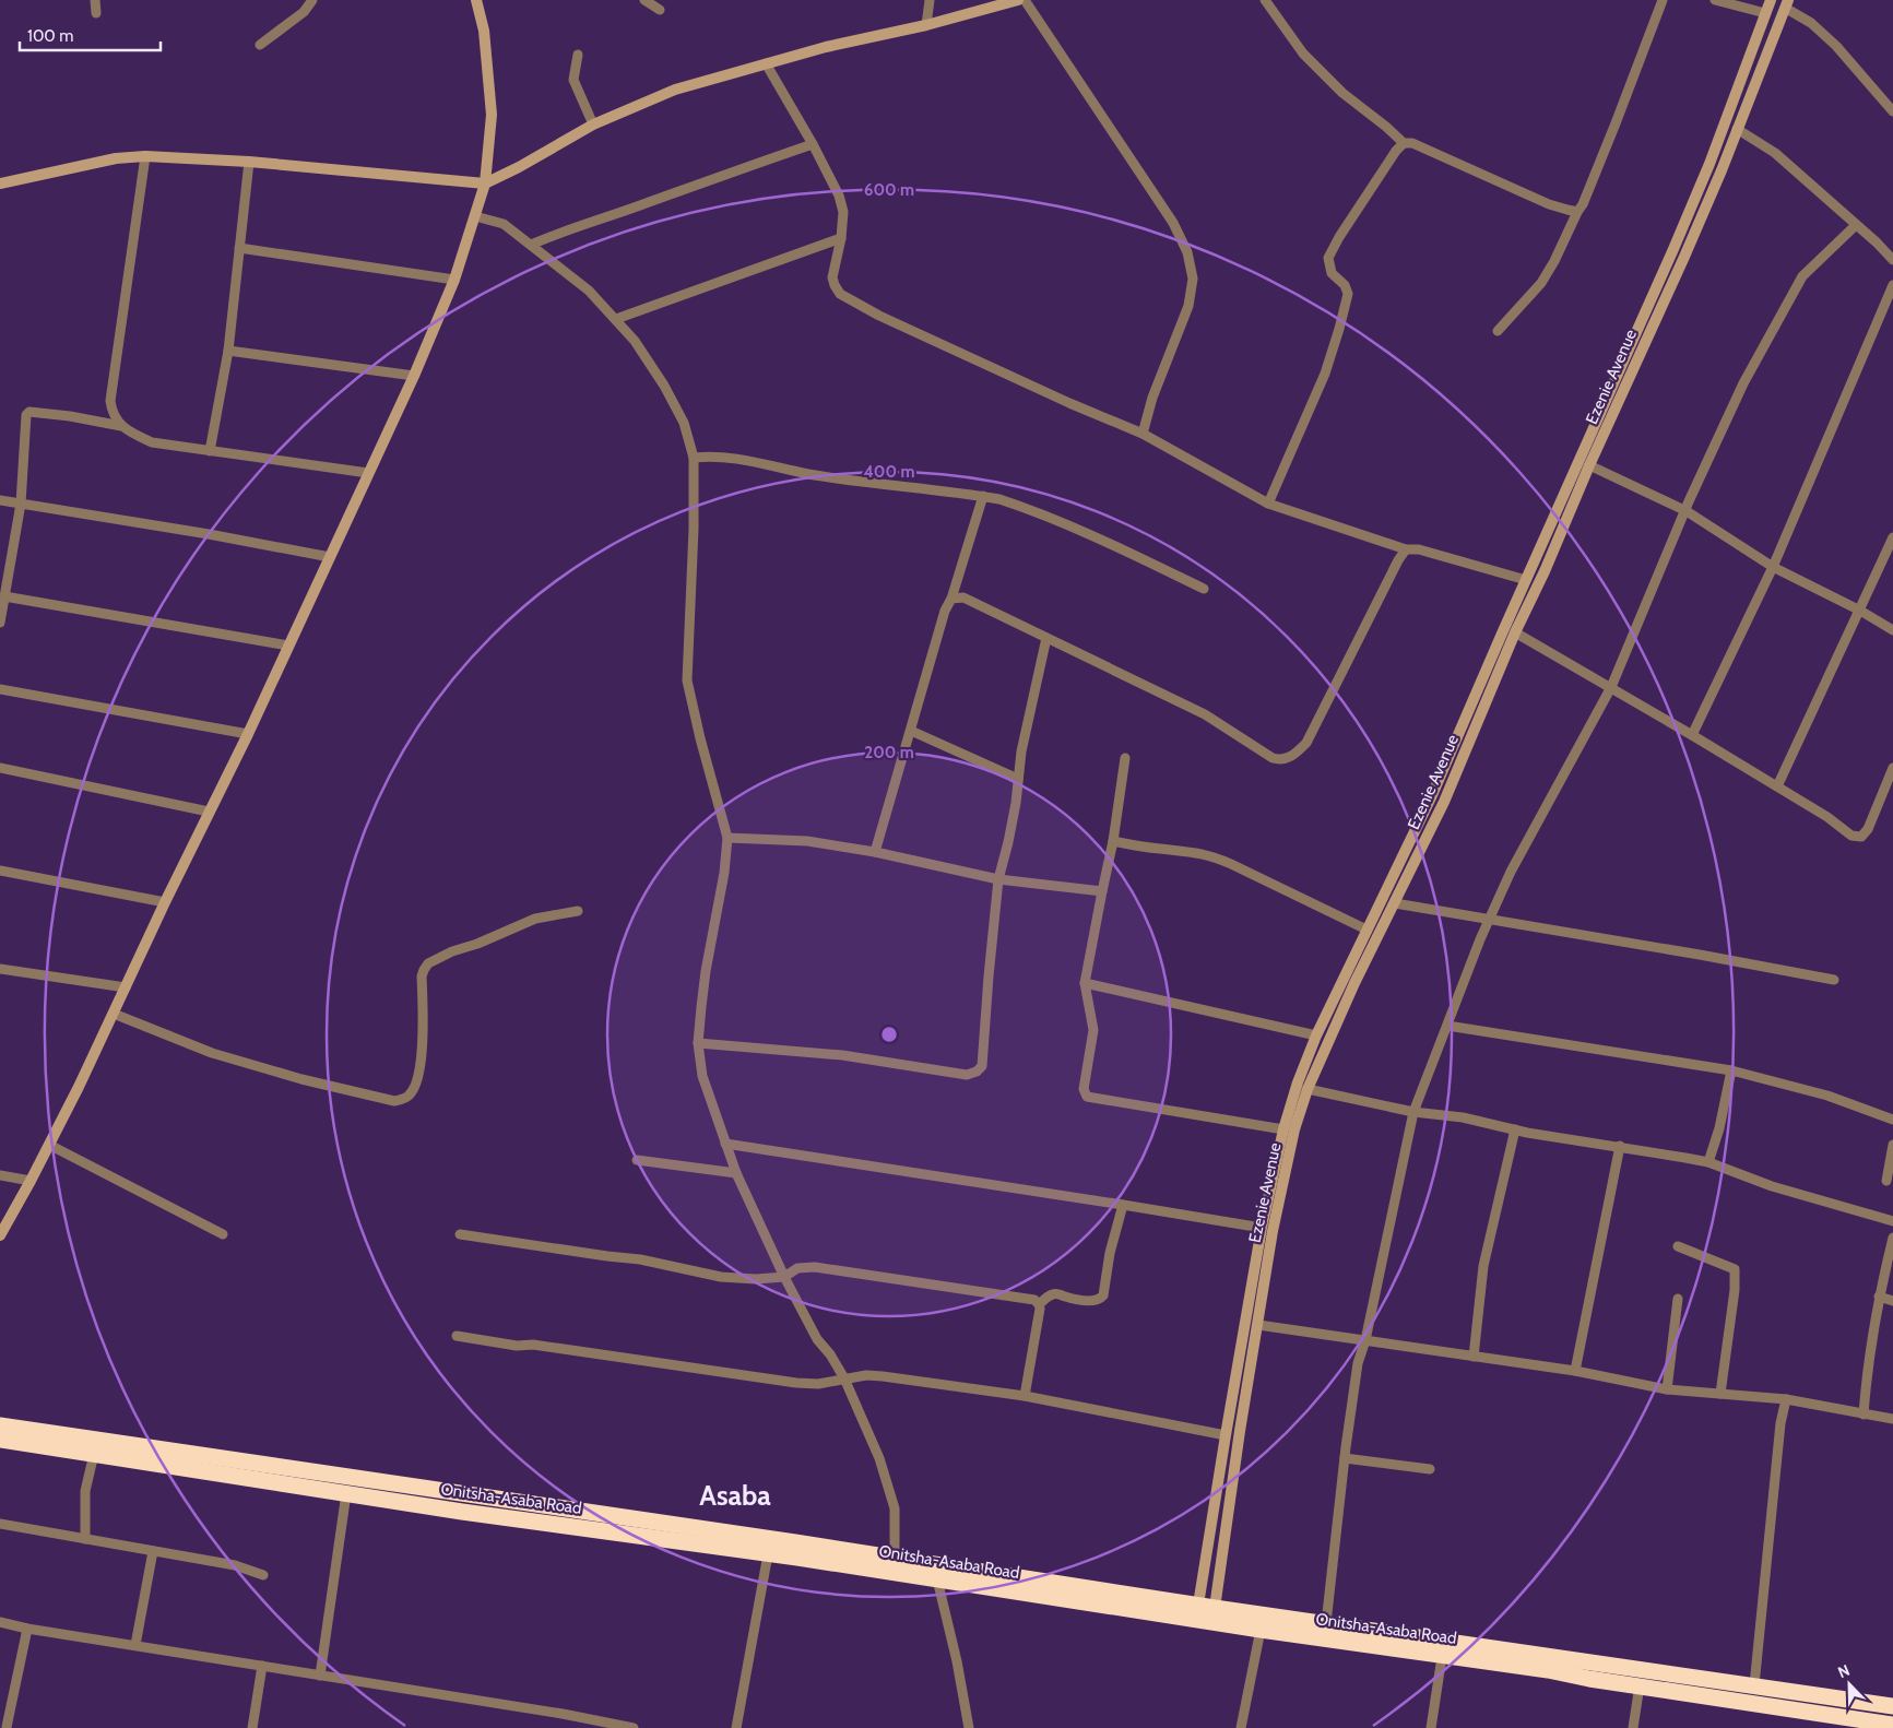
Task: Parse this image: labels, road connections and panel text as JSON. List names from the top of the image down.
{
  "streets": {
    "highway": ["Onitsha-Asaba Road"],
    "street": ["Ezenie Avenue"]
  },
  "districts": ["Asaba"],
  "scale_bar": "100 m",
  "north": "top left",
  "rings": ["600 m", "400 m", "200 m"]
}
